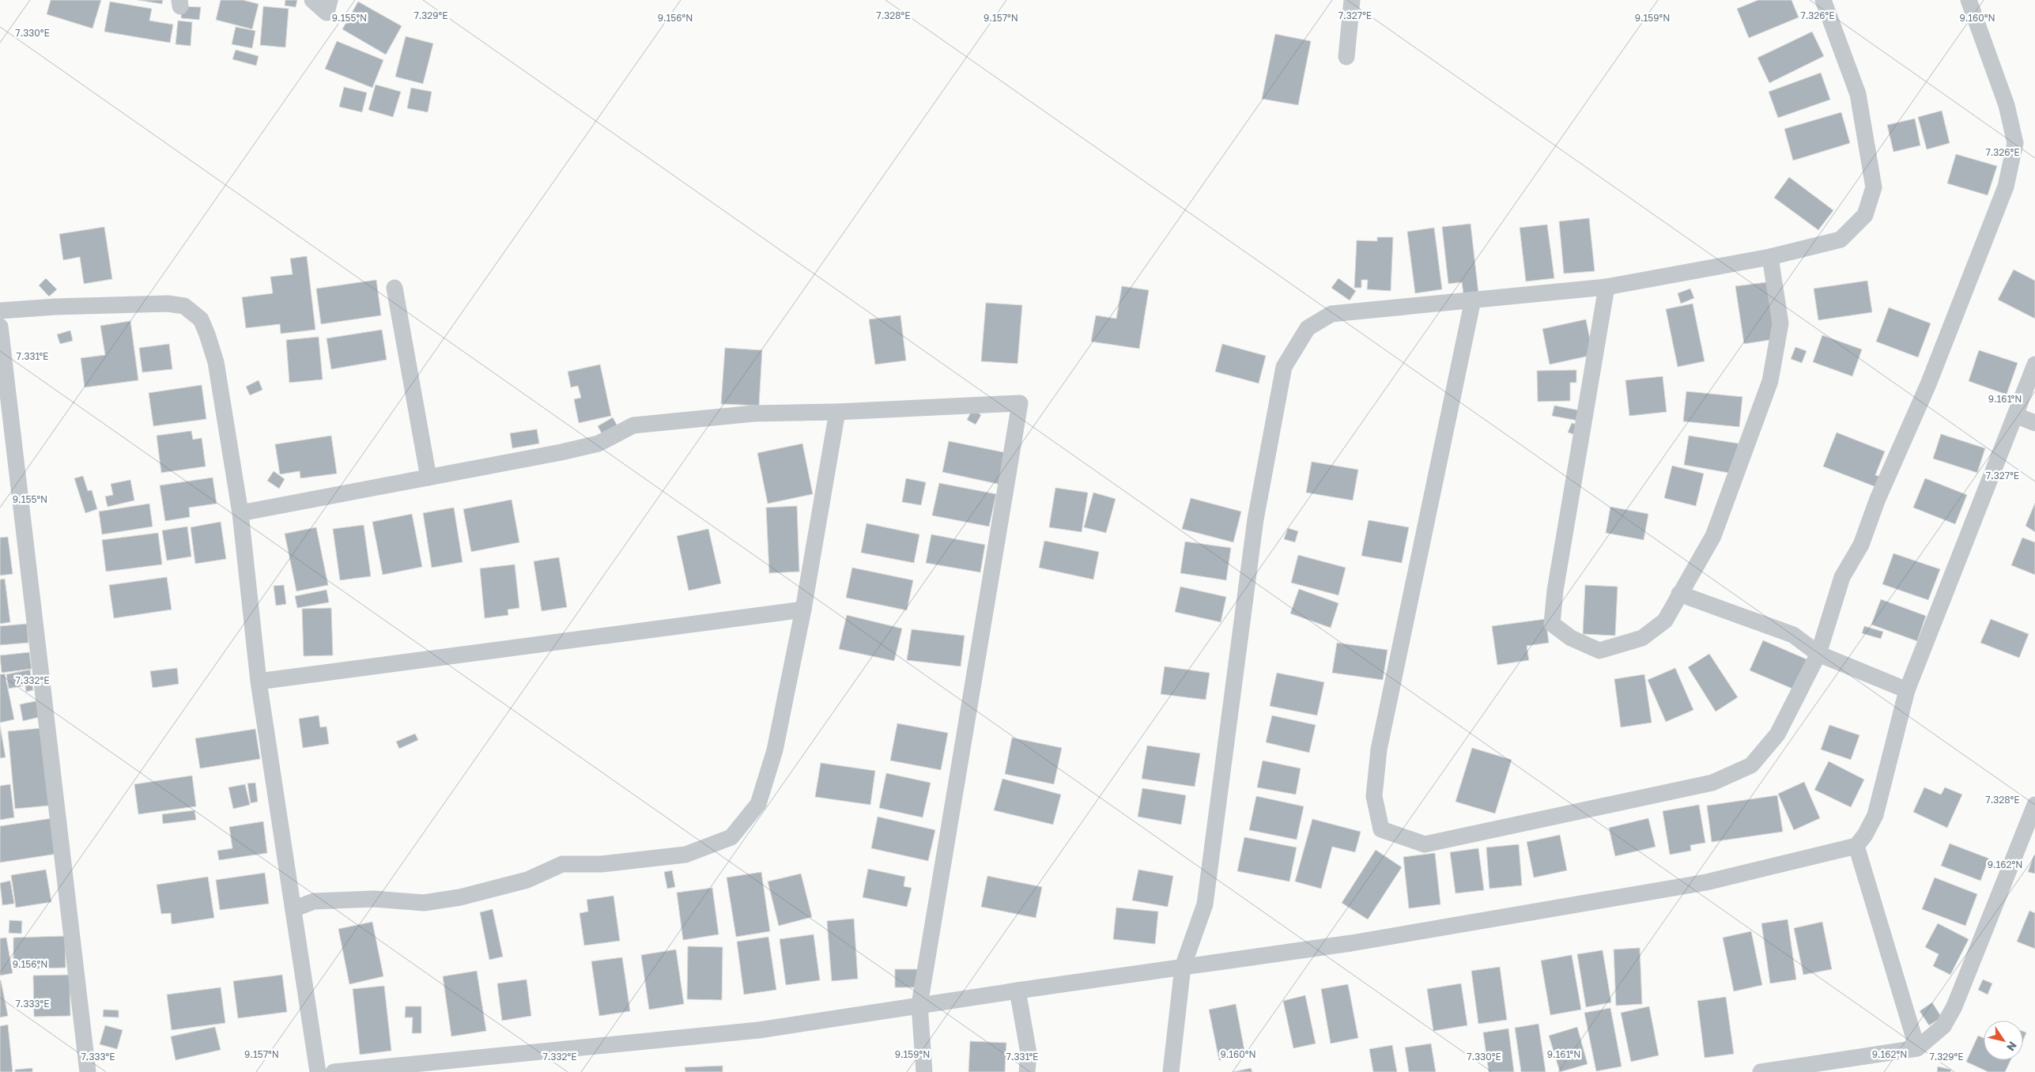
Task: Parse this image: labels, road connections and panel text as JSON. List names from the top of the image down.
{
  "north": "bottom right",
  "coordinates": [
    "7.326°E",
    "7.329°E",
    "7.328°E",
    "7.327°E",
    "9.155°N",
    "9.156°N",
    "9.157°N",
    "9.159°N",
    "9.160°N",
    "7.330°E",
    "7.331°E",
    "9.161°N",
    "7.332°E",
    "9.162°N",
    "7.333°E"
  ]
}
